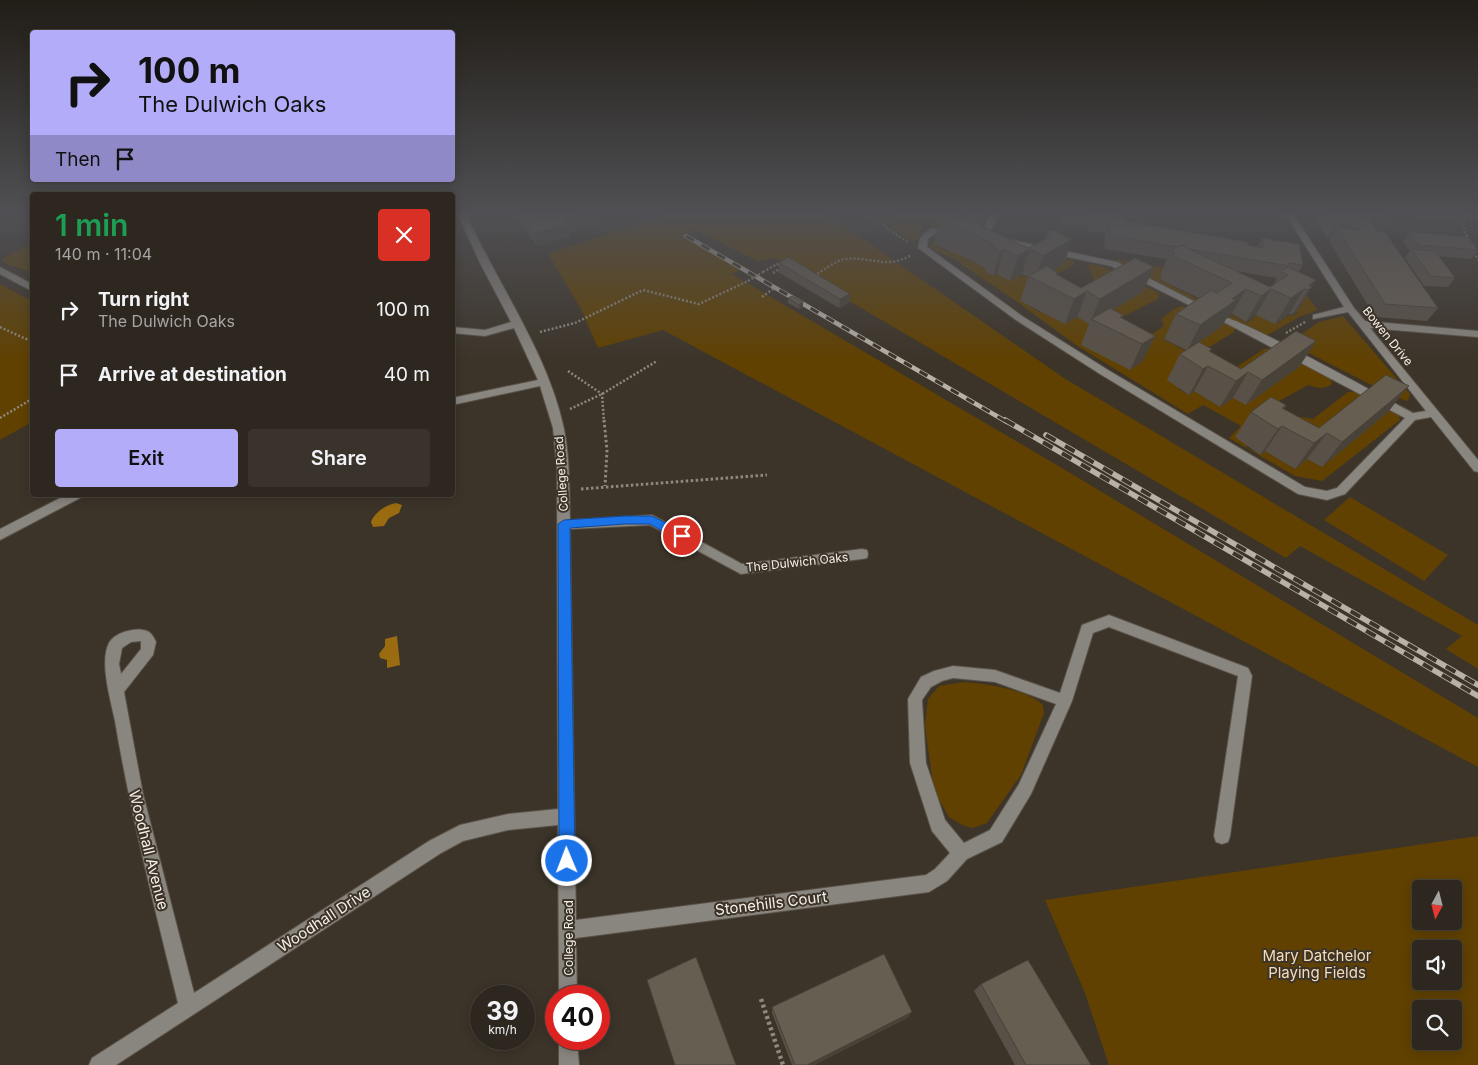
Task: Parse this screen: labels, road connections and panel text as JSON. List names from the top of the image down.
{
  "streets": {
    "street": [
      "Bowen Drive",
      "College Road",
      "The Dulwich Oaks",
      "Woodhall Avenue",
      "Stonehills Court",
      "Woodhall Drive"
    ]
  },
  "crossings": [
    ["College Road", "The Dulwich Oaks"],
    ["College Road", "Stonehills Court"],
    ["College Road", "Woodhall Drive"],
    ["Woodhall Avenue", "Woodhall Drive"]
  ],
  "parks": ["Mary Datchelor Playing Fields"],
  "north": "bottom",
  "page": {
    "turn": ["100 m", "The Dulwich Oaks"],
    "then": "Then",
    "heading": ["1 min", "140 m · 11:04"],
    "list": [
      {
        "name": "Turn right",
        "note": "The Dulwich Oaks",
        "value": "100 m"
      },
      {
        "name": "Arrive at destination",
        "value": "40 m"
      }
    ],
    "buttons": ["Exit", "Share"],
    "speed": "39 km/h",
    "limit": "40"
  }
}
